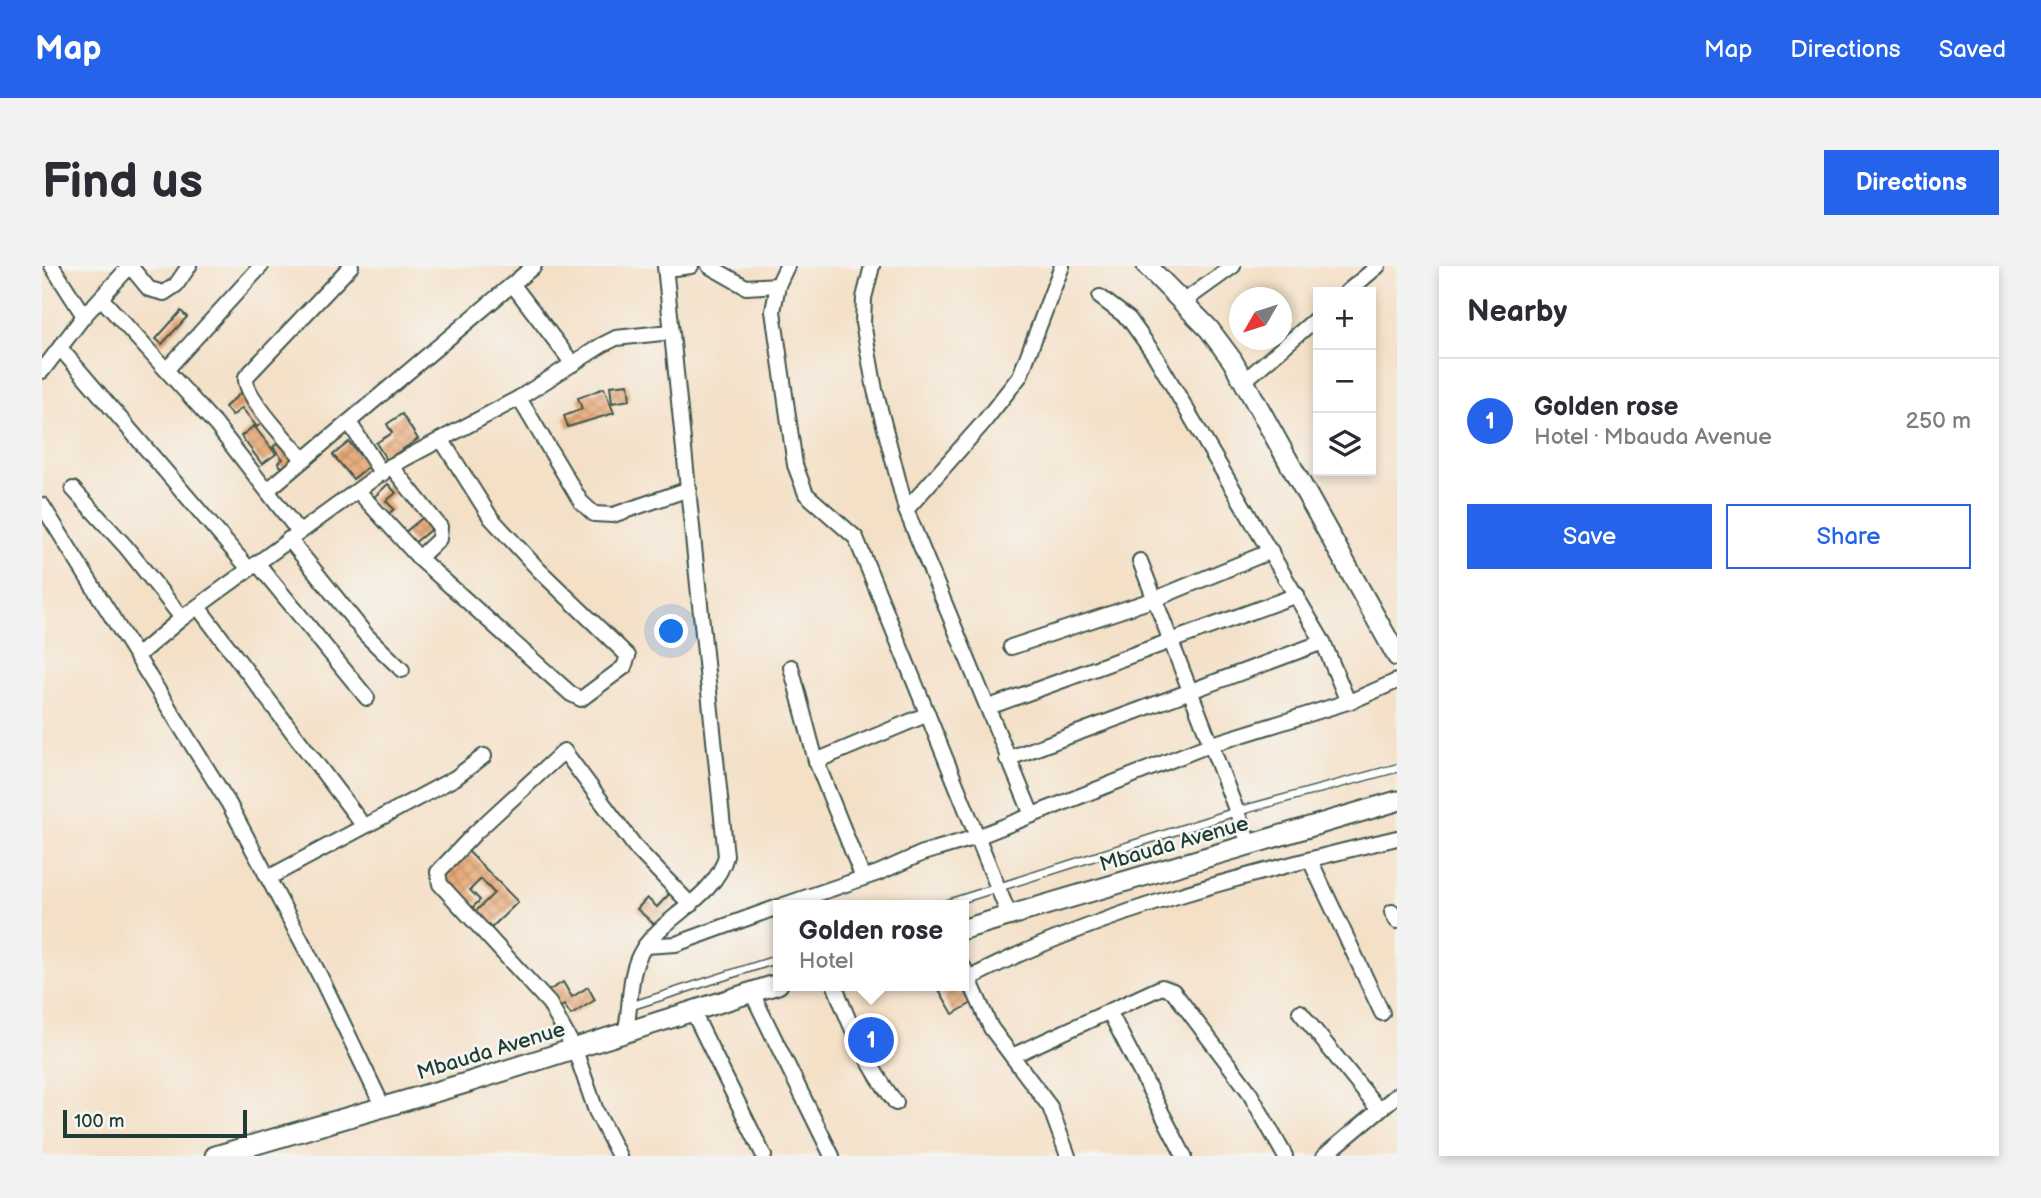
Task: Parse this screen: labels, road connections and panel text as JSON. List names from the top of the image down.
{
  "streets": {
    "street": ["Mbauda Avenue"]
  },
  "scale_bar": "100 m",
  "north": "bottom left",
  "page": {
    "header": "Map",
    "nav": ["Map", "Directions", "Saved"],
    "buttons": [
      "Directions",
      ["Save", "Share"]
    ],
    "title": "Find us",
    "heading": "Nearby",
    "map_buttons": ["+", "−"],
    "list": [
      {
        "mark": "1",
        "name": "Golden rose",
        "note": "Hotel · Mbauda Avenue",
        "value": "250 m"
      }
    ],
    "popup": ["Golden rose", "Hotel"],
    "pins": "1",
    "scale": "100 m"
  }
}
